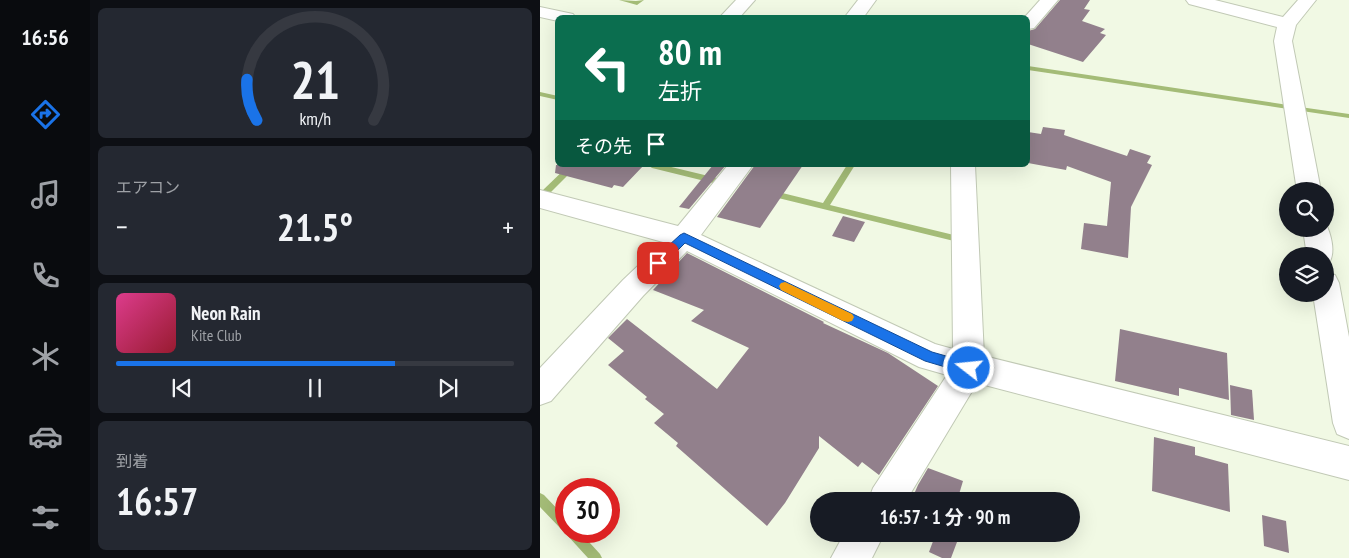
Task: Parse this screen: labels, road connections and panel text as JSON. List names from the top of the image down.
{
  "page": {
    "tabs": "16:56",
    "turn": ["80 m", "左折"],
    "then": "その先",
    "tile": [
      "エアコン",
      ["到着", "16:57"]
    ],
    "heat": ["−", "21.5°", "+"],
    "song": ["Neon Rain", "Kite Club"],
    "limit": "30",
    "trip": "16:57 · 1 分 · 90 m",
    "gauge": ["21", "km/h"]
  }
}
